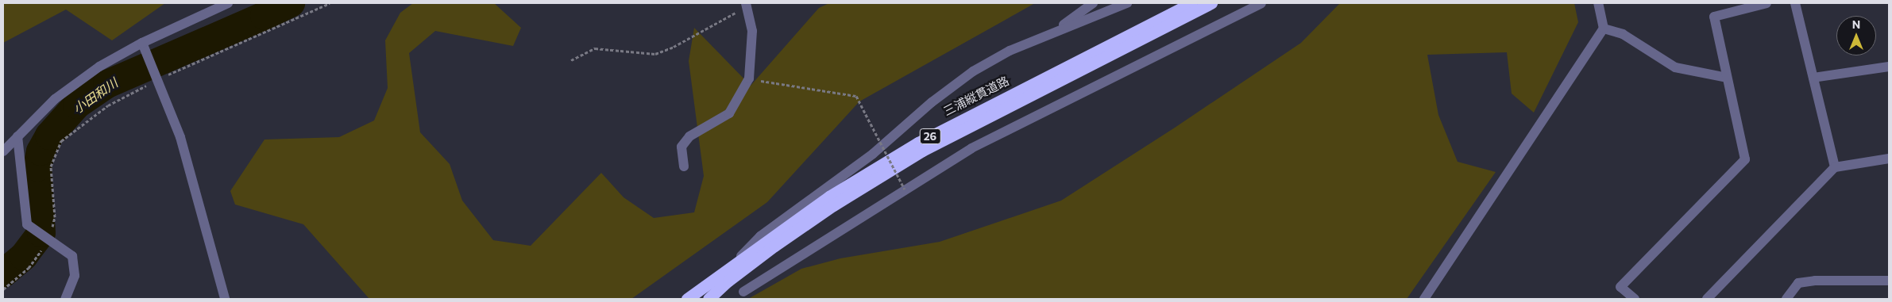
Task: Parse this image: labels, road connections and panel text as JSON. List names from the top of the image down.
{
  "streets": {
    "highway": ["三浦縦貫道路", "26"]
  },
  "water": ["小田和川"],
  "north": "top"
}
